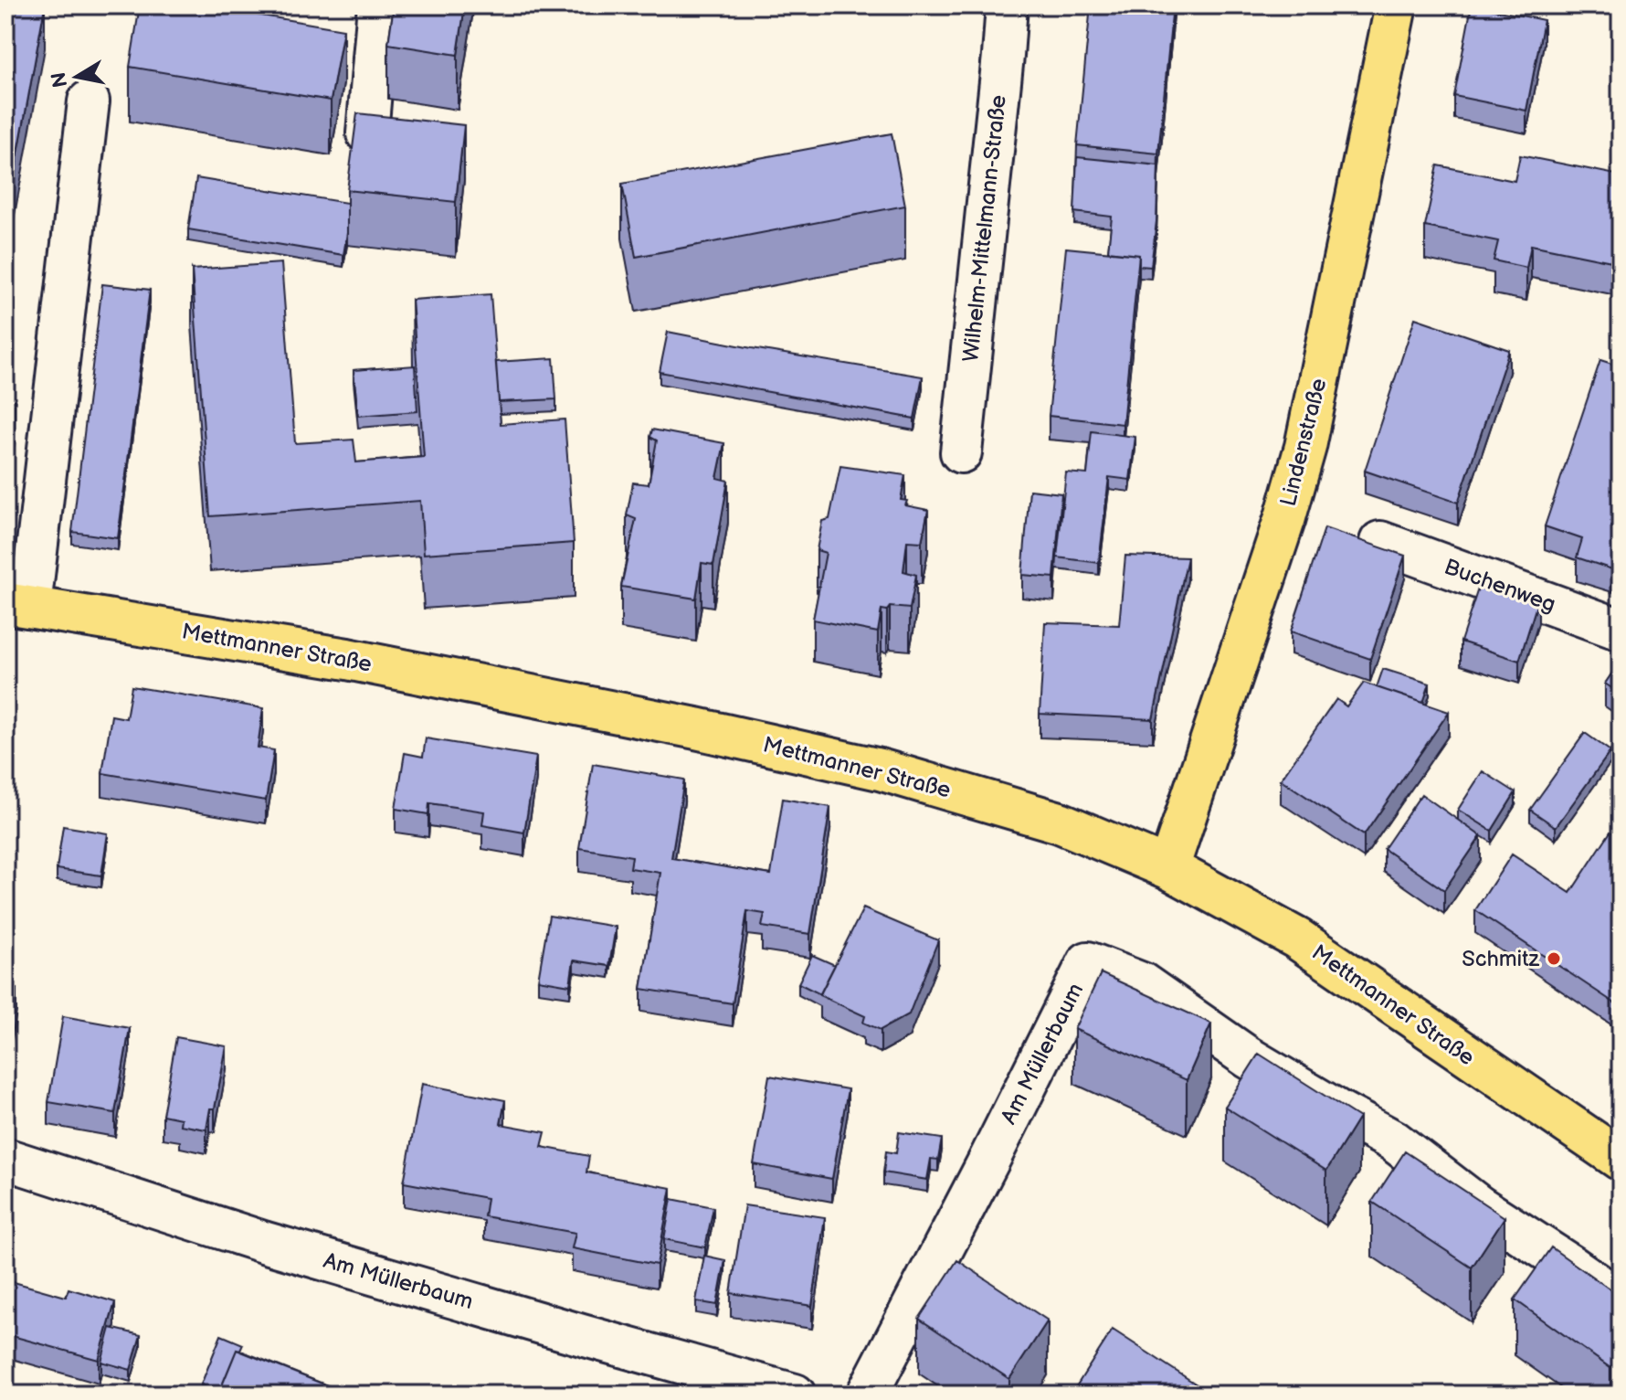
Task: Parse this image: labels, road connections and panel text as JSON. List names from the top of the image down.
{
  "streets": {
    "main road": ["Lindenstraße", "Mettmanner Straße"],
    "street": ["Wilhelm-Mittelmann-Straße", "Buchenweg", "Am Müllerbaum"]
  },
  "crossings": [
    ["Lindenstraße", "Mettmanner Straße"]
  ],
  "places": ["Schmitz"],
  "north": "left"
}
